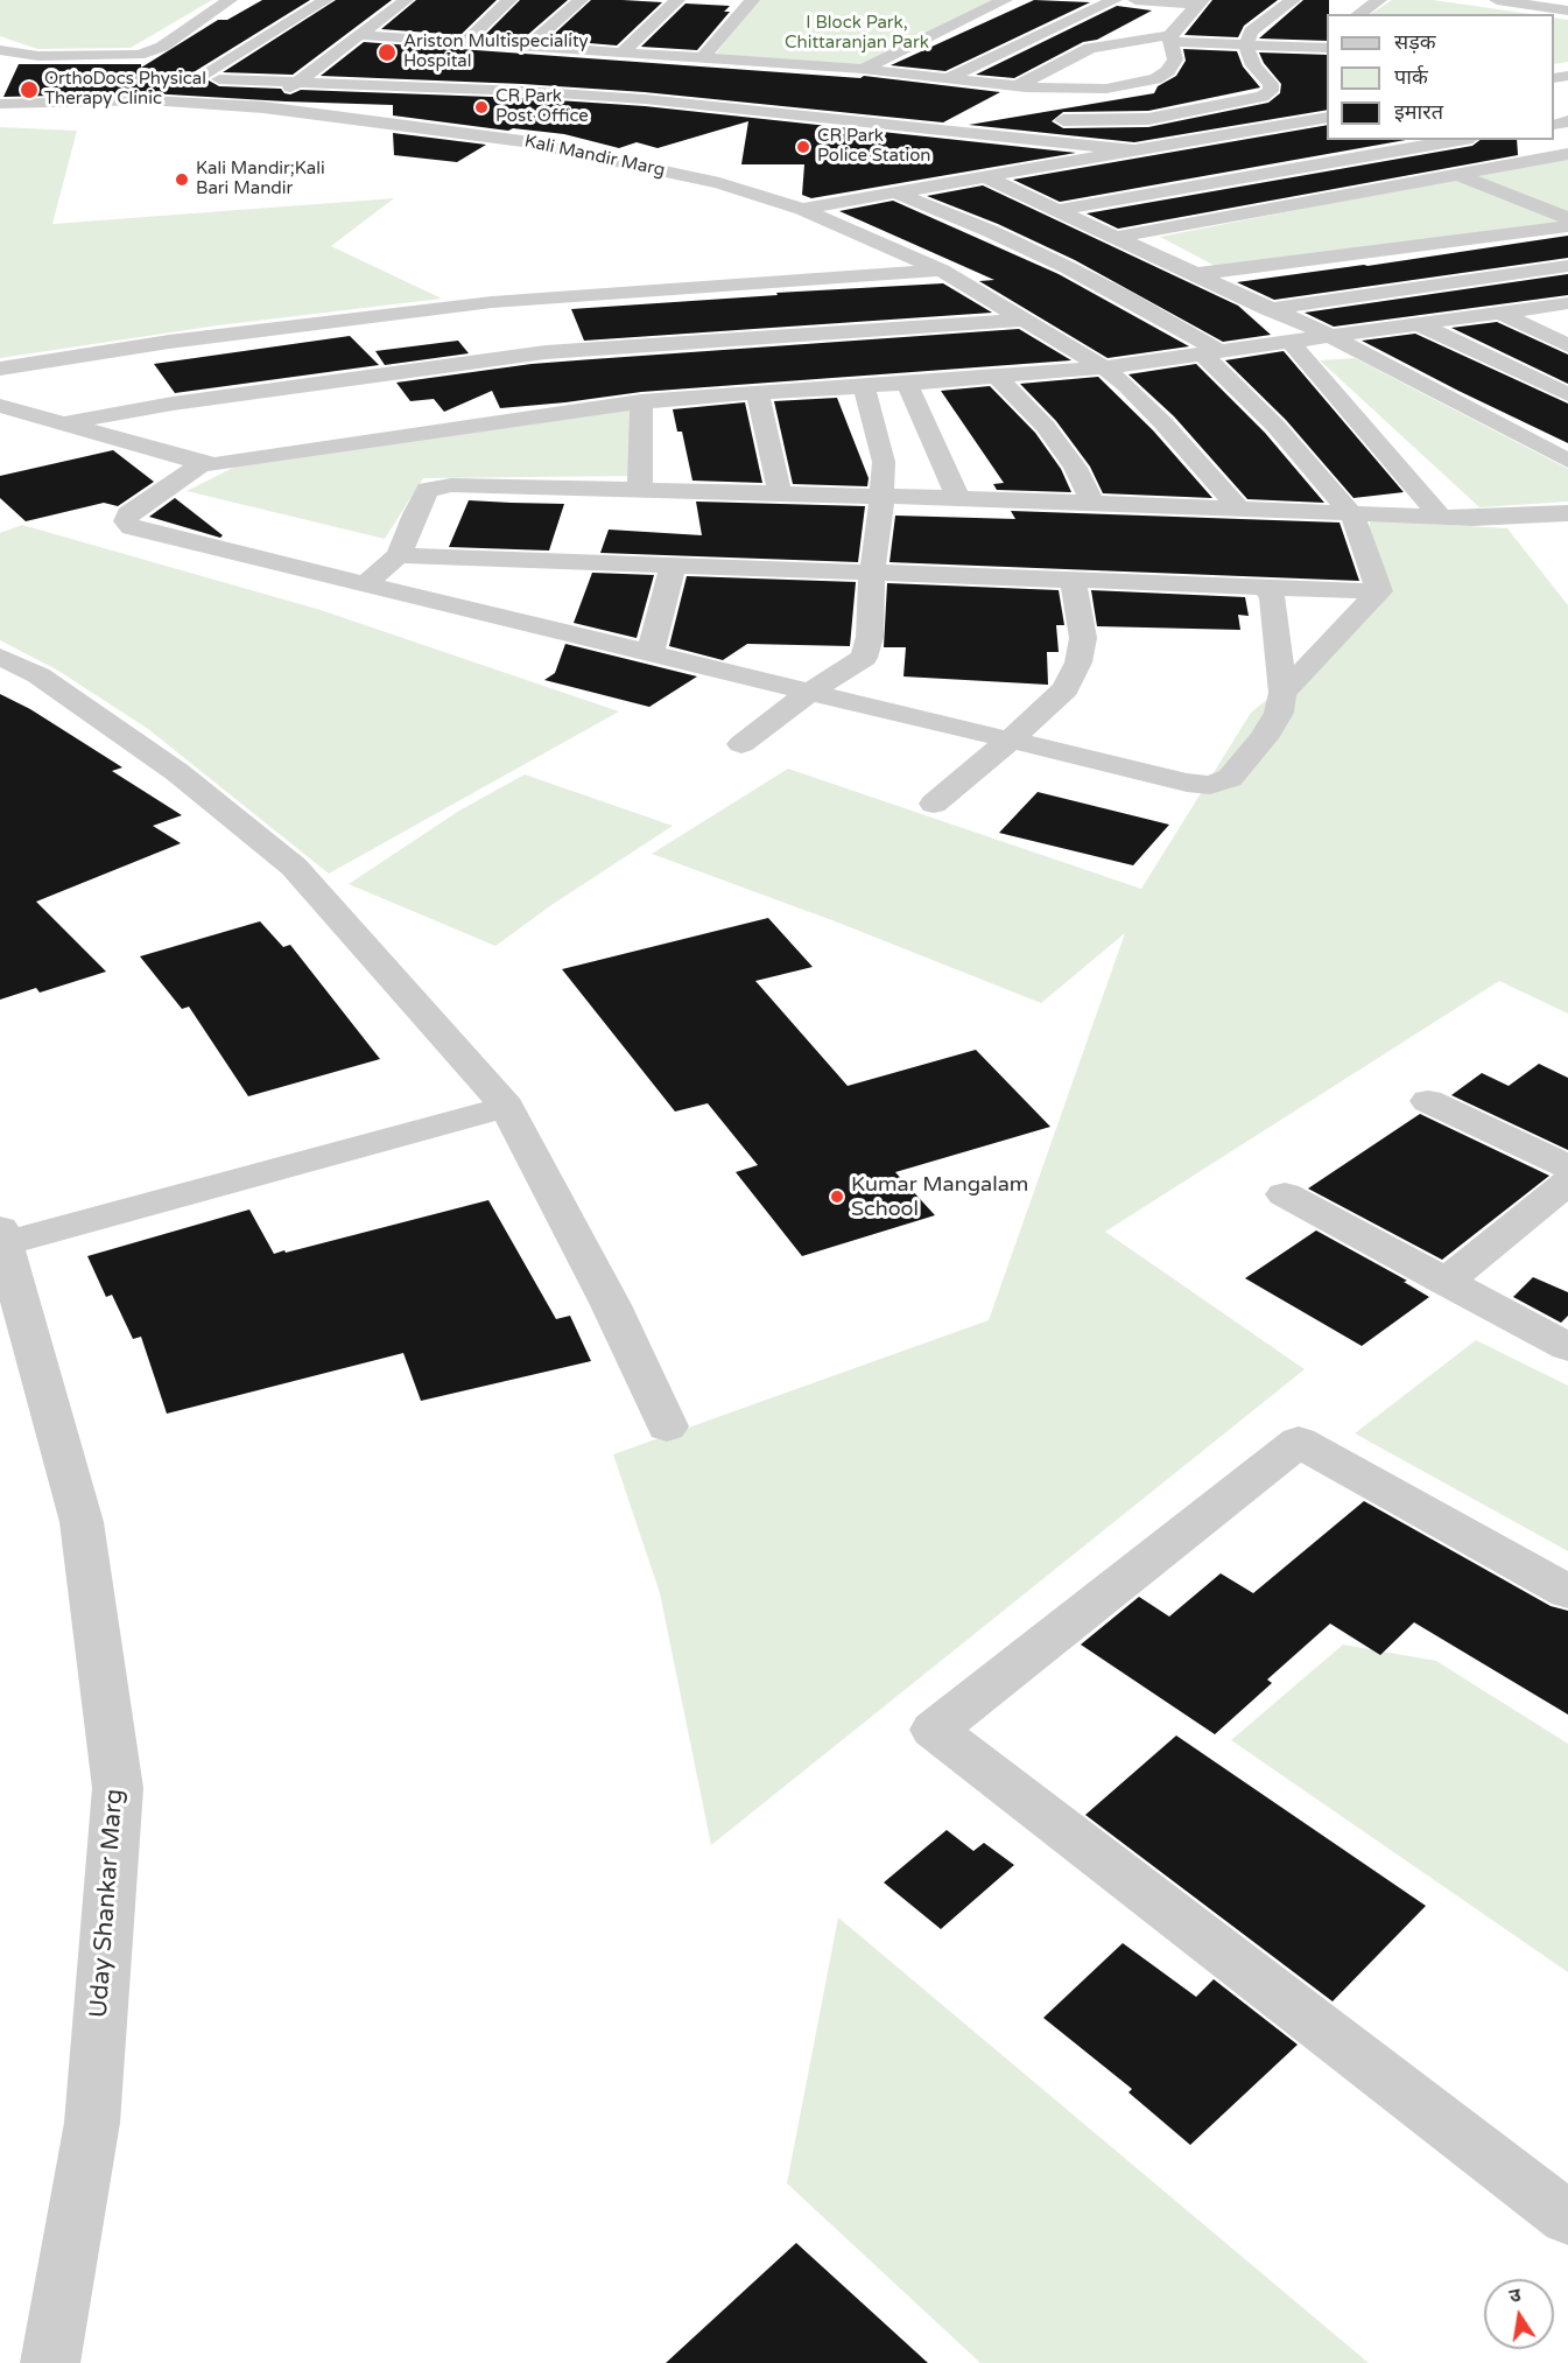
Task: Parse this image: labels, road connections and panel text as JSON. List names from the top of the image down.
{
  "streets": {
    "street": ["Kali Mandir Marg", "Uday Shankar Marg"]
  },
  "parks": ["I Block Park, Chittaranjan Park"],
  "places": [
    "Ariston Multispeciality Hospital",
    "OrthoDocs Physical Therapy Clinic",
    "CR Park Post Office",
    "CR Park Police Station",
    "Kali Mandir;Kali Bari Mandir",
    "Kumar Mangalam School"
  ],
  "legend": ["सड़क", "पार्क", "इमारत"],
  "north": "top"
}
